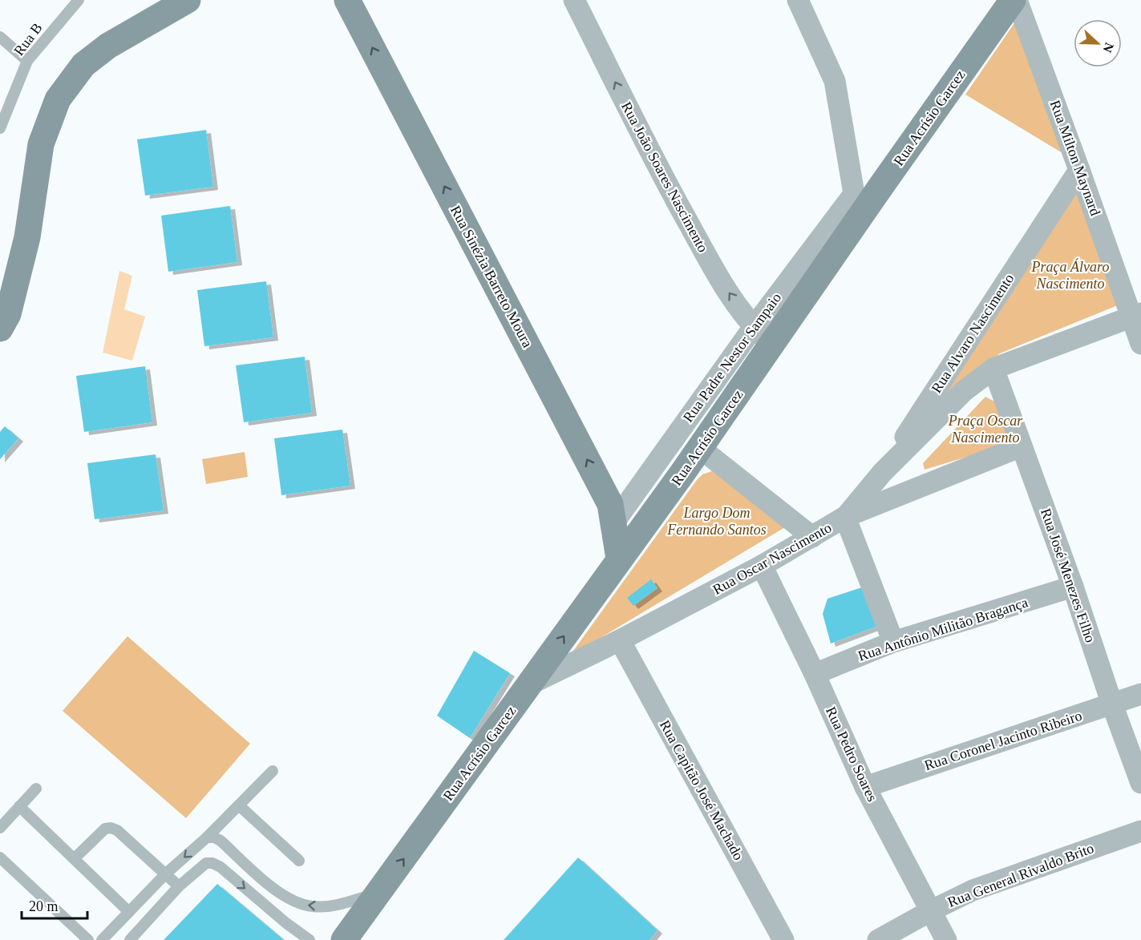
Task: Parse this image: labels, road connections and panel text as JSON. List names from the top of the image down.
{
  "streets": {
    "street": [
      "Rua Acrísio Garcez",
      "Rua Milton Maynard",
      "Rua João Soares Nascimento",
      "Rua Sinézia Barreto Moura",
      "Rua Alvaro Nascimento",
      "Rua Padre Nestor Sampaio",
      "Rua Oscar Nascimento",
      "Rua José Menezes Filho",
      "Rua Antônio Militão Bragança",
      "Rua Coronel Jacinto Ribeiro",
      "Rua Pedro Soares",
      "Rua Capitão José Machado",
      "Rua General Rivaldo Brito"
    ],
    "lane": ["Rua B"]
  },
  "crossings": [
    ["Rua Acrísio Garcez", "Rua João Soares Nascimento"],
    ["Rua Acrísio Garcez", "Rua Sinézia Barreto Moura"],
    ["Rua Acrísio Garcez", "Rua Padre Nestor Sampaio"],
    ["Rua Acrísio Garcez", "Rua Oscar Nascimento"],
    ["Rua Milton Maynard", "Rua Alvaro Nascimento"],
    ["Rua João Soares Nascimento", "Rua Padre Nestor Sampaio"],
    ["Rua Sinézia Barreto Moura", "Rua Padre Nestor Sampaio"],
    ["Rua Oscar Nascimento", "Rua José Menezes Filho"],
    ["Rua Oscar Nascimento", "Rua Pedro Soares"],
    ["Rua Oscar Nascimento", "Rua Capitão José Machado"],
    ["Rua José Menezes Filho", "Rua Antônio Militão Bragança"],
    ["Rua José Menezes Filho", "Rua Coronel Jacinto Ribeiro"],
    ["Rua Antônio Militão Bragança", "Rua Pedro Soares"],
    ["Rua Coronel Jacinto Ribeiro", "Rua Pedro Soares"],
    ["Rua Pedro Soares", "Rua General Rivaldo Brito"]
  ],
  "one_way": ["Rua Acrísio Garcez", "Rua Sinézia Barreto Moura"],
  "parks": ["Praça Álvaro Nascimento", "Praça Oscar Nascimento", "Largo Dom Fernando Santos"],
  "scale_bar": "20 m",
  "north": "right"
}
